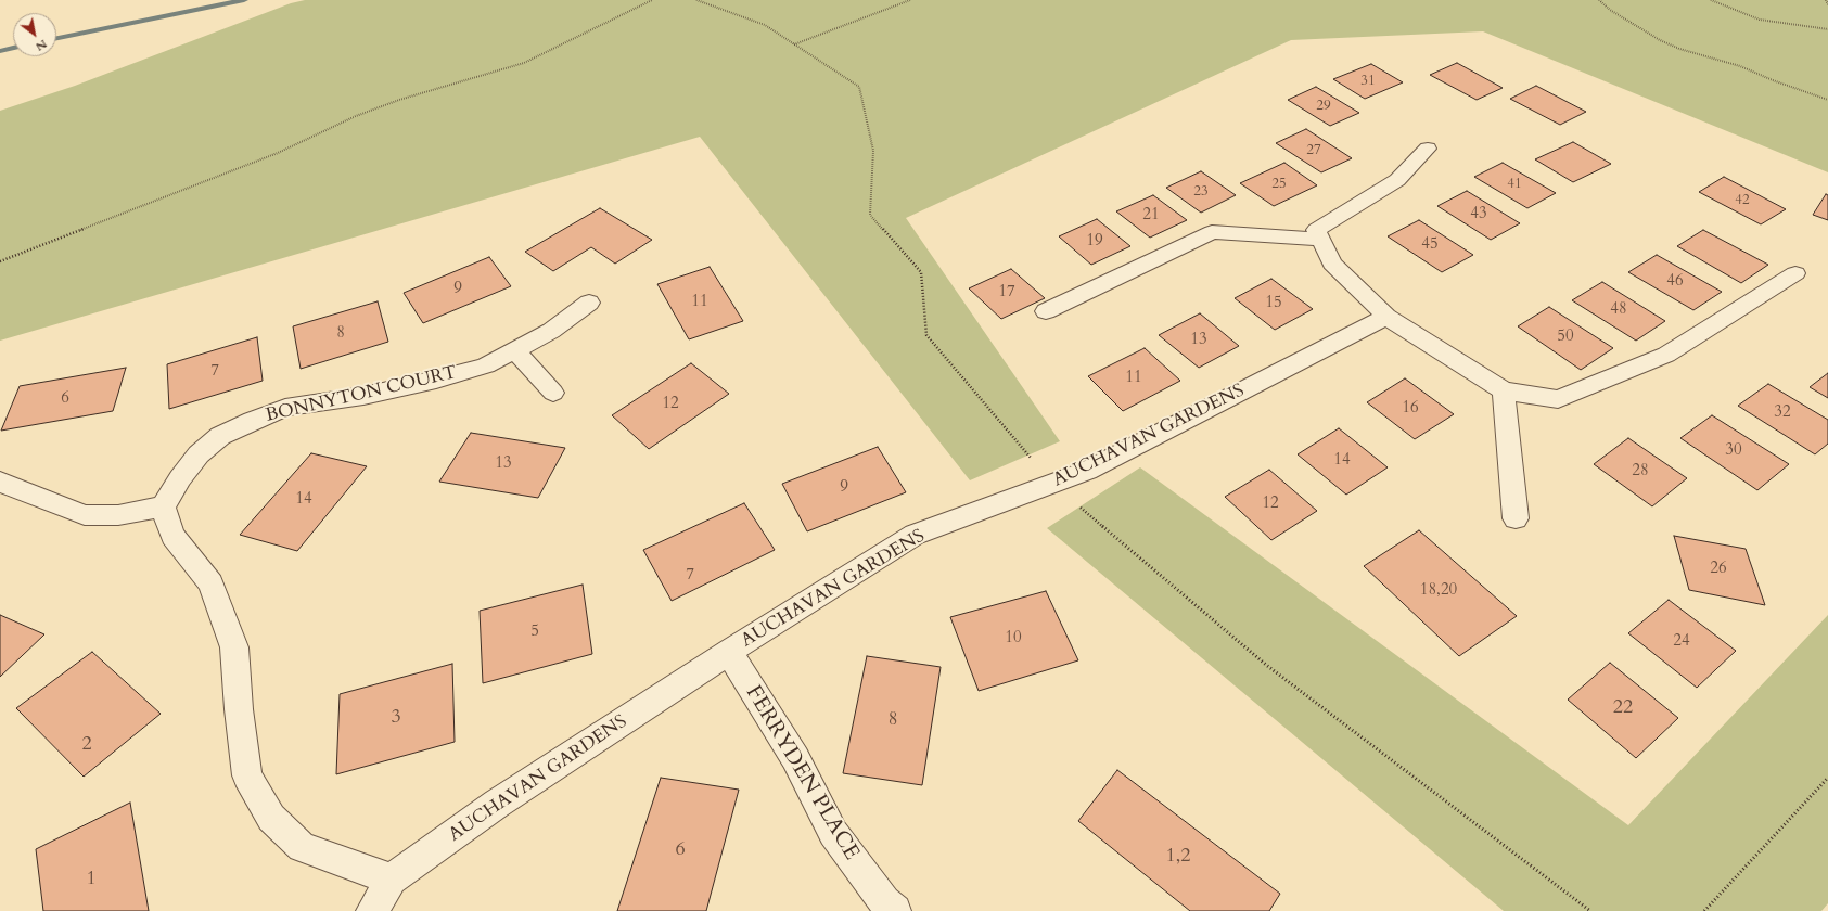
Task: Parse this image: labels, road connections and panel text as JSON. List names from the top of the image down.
{
  "streets": {
    "street": ["BONNYTON COURT", "AUCHAVAN GARDENS", "FERRYDEN PLACE"]
  },
  "crossings": [
    ["AUCHAVAN GARDENS", "FERRYDEN PLACE"]
  ],
  "house_numbers": [
    "31",
    "29",
    "27",
    "25",
    "41",
    "23",
    "42",
    "43",
    "21",
    "19",
    "45",
    "46",
    "9",
    "17",
    "11",
    "15",
    "48",
    "8",
    "50",
    "13",
    "7",
    "11",
    "6",
    "12",
    "16",
    "32",
    "30",
    "14",
    "13",
    "28",
    "9",
    "14",
    "12",
    "26",
    "7",
    "18,20",
    "5",
    "10",
    "24",
    "22",
    "3",
    "8",
    "2",
    "6",
    "1,2",
    "1"
  ],
  "north": "bottom right"
}
